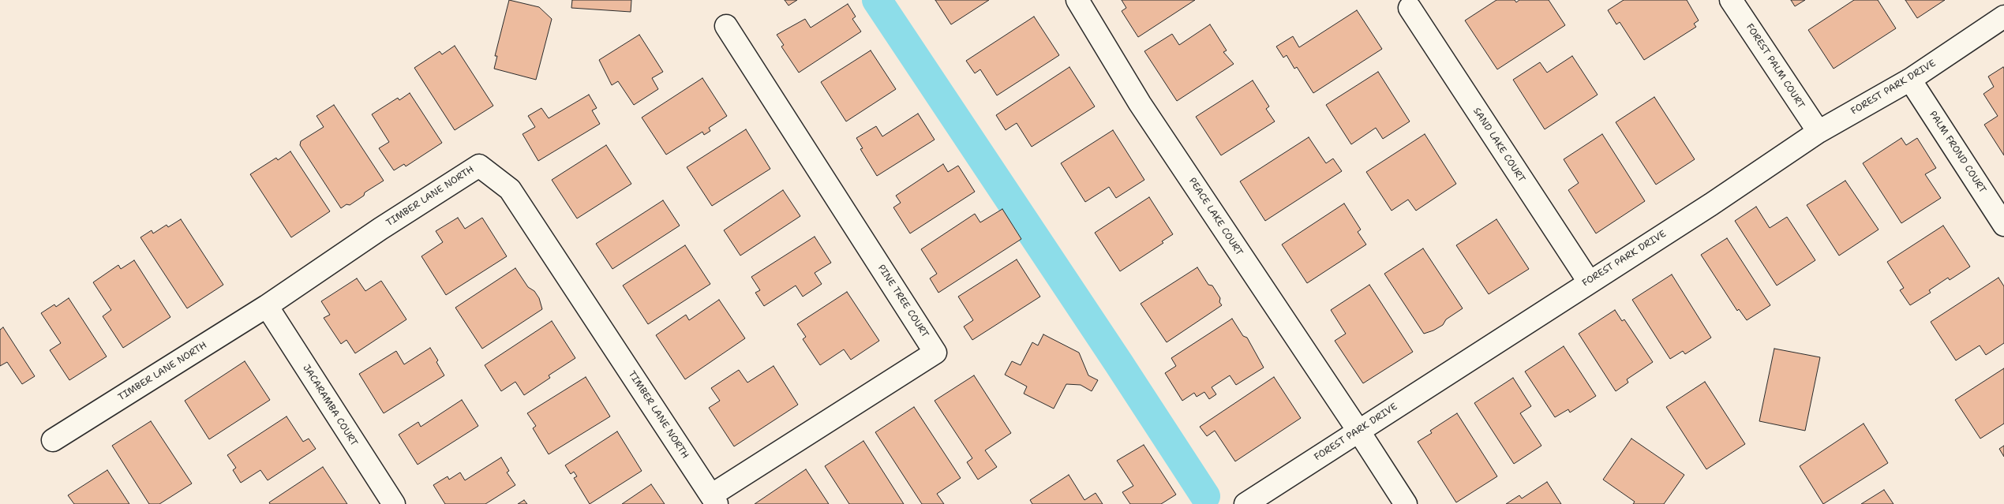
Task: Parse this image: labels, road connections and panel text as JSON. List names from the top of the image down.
{
  "streets": {
    "street": [
      "FOREST PALM COURT",
      "FOREST PARK DRIVE",
      "SAND LAKE COURT",
      "PALM FROND COURT",
      "TIMBER LANE NORTH",
      "PEACE LAKE COURT",
      "PINE TREE COURT",
      "JACARAMBA COURT"
    ]
  },
  "crossings": [
    ["FOREST PALM COURT", "FOREST PARK DRIVE"],
    ["FOREST PARK DRIVE", "SAND LAKE COURT"],
    ["FOREST PARK DRIVE", "PALM FROND COURT"],
    ["FOREST PARK DRIVE", "PEACE LAKE COURT"],
    ["TIMBER LANE NORTH", "PINE TREE COURT"],
    ["TIMBER LANE NORTH", "JACARAMBA COURT"]
  ]
}
